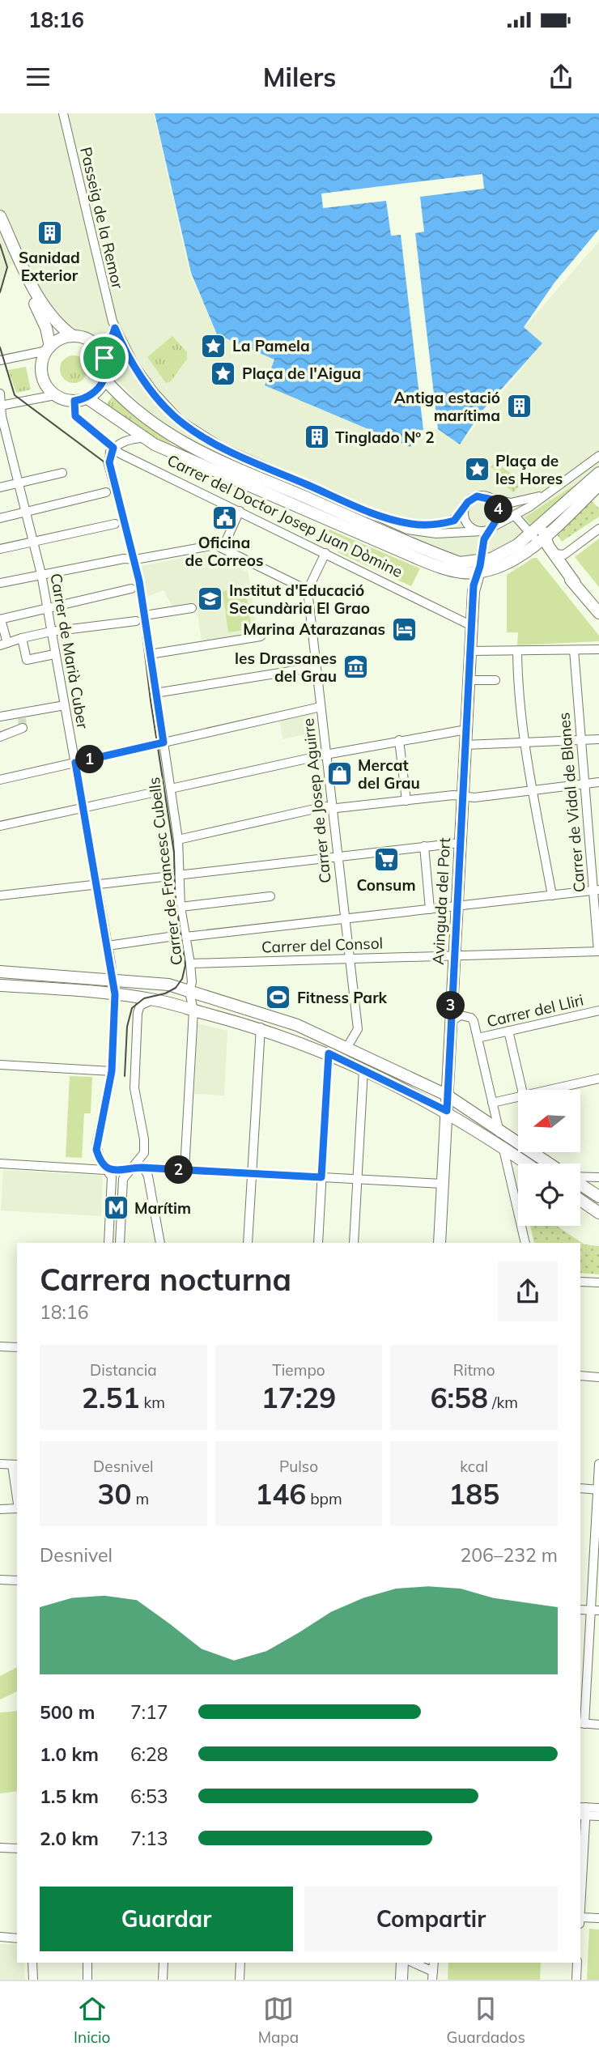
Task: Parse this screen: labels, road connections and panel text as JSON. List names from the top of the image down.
{
  "streets": {
    "main road": ["Carrer del Doctor Josep Juan Dòmine", "Avinguda del Port"],
    "street": [
      "Passeig de la Remor",
      "Carrer de Marià Cuber",
      "Carrer de Josep Aguirre",
      "Carrer de Vidal de Blanes",
      "Carrer de Francesc Cubells",
      "Carrer del Consol",
      "Carrer del Lliri"
    ]
  },
  "crossings": [
    ["Carrer del Doctor Josep Juan Dòmine", "Carrer de Francesc Cubells"],
    ["Carrer del Doctor Josep Juan Dòmine", "Avinguda del Port"],
    ["Carrer de Josep Aguirre", "Carrer del Consol"],
    ["Carrer de Vidal de Blanes", "Carrer del Consol"],
    ["Carrer de Francesc Cubells", "Carrer del Consol"],
    ["Avinguda del Port", "Carrer del Consol"]
  ],
  "places": {
    "building": ["Sanidad Exterior", "Antiga estació marítima", "Tinglado Nº 2"],
    "place": ["La Pamela", "Plaça de l'Aigua", "Plaça de les Hores"],
    "public building": ["Oficina de Correos"],
    "school or university": ["Institut d'Educació Secundària El Grao"],
    "hotel": ["Marina Atarazanas"],
    "museum": ["les Drassanes del Grau"],
    "shop": ["Mercat del Grau"],
    "supermarket": ["Consum"],
    "sports": ["Fitness Park"],
    "metro station": ["Marítim"]
  },
  "north": "left",
  "page": {
    "status": "18:16",
    "header": "Milers",
    "pins": [
      "4",
      "1",
      "3",
      "2"
    ],
    "heading": ["Carrera nocturna", "18:16"],
    "stats": [
      ["Distancia", "2.51 km"],
      ["Tiempo", "17:29"],
      ["Ritmo", "6:58 /km"],
      ["Desnivel", "30 m"],
      ["Pulso", "146 bpm"],
      ["kcal", "185"]
    ],
    "chart": ["Desnivel", "206–232 m"],
    "list": [
      {
        "name": "500 m",
        "note": "7:17"
      },
      {
        "name": "1.0 km",
        "note": "6:28"
      },
      {
        "name": "1.5 km",
        "note": "6:53"
      },
      {
        "name": "2.0 km",
        "note": "7:13"
      }
    ],
    "buttons": ["Guardar", "Compartir"],
    "tabs": ["Inicio", "Mapa", "Guardados"]
  }
}
